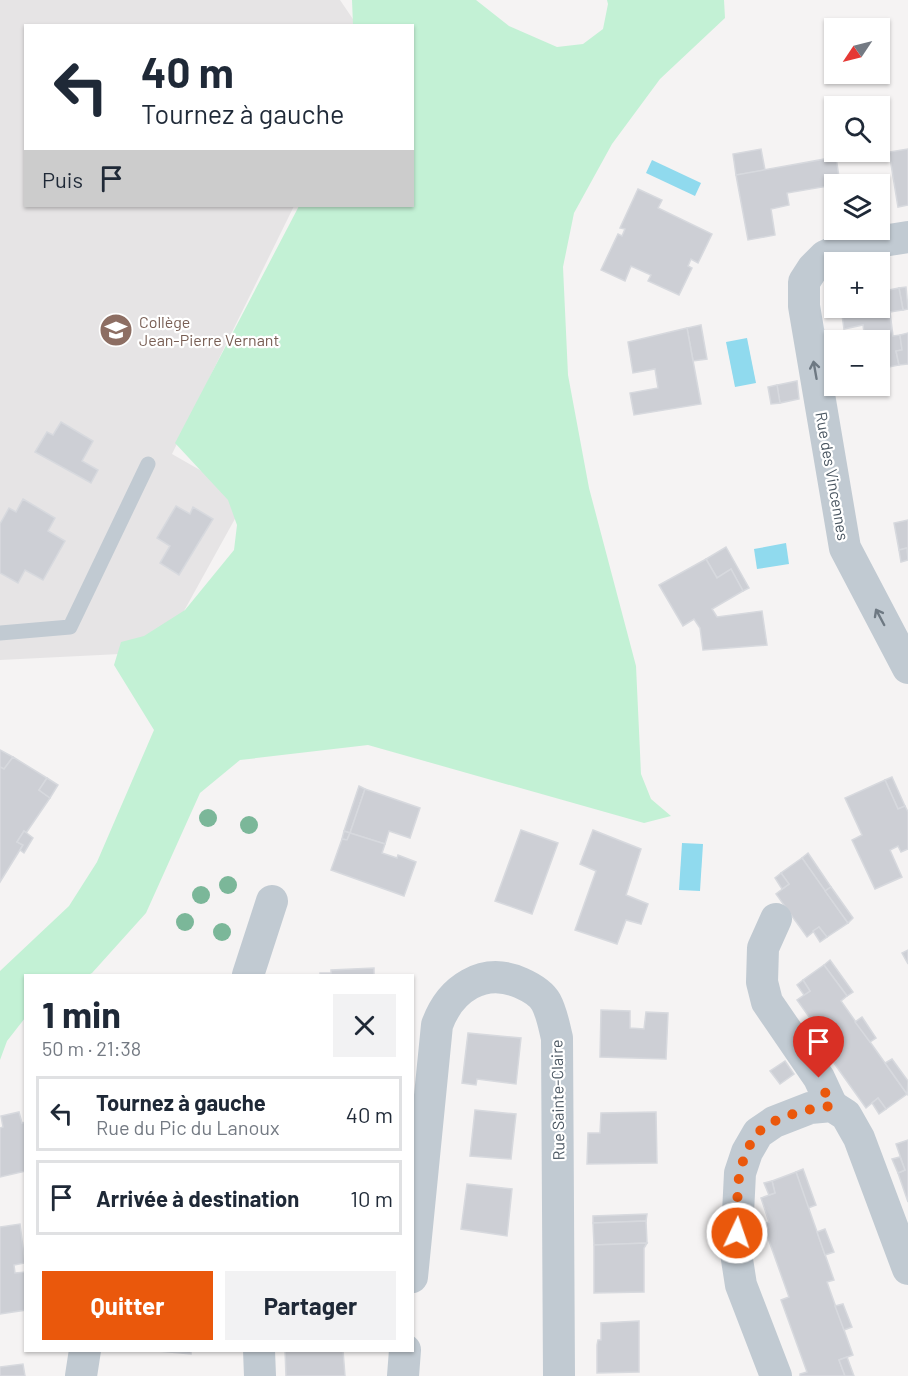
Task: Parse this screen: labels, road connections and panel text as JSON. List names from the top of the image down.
{
  "streets": {
    "street": ["Rue des Vincennes", "Rue Sainte-Claire"]
  },
  "one_way": ["Rue des Vincennes"],
  "places": {
    "school or university": ["Collège Jean-Pierre Vernant"]
  },
  "north": "bottom left",
  "page": {
    "map_buttons": ["+", "−"],
    "turn": ["40 m", "Tournez à gauche"],
    "then": "Puis",
    "heading": ["1 min", "50 m · 21:38"],
    "list": [
      {
        "name": "Tournez à gauche",
        "note": "Rue du Pic du Lanoux",
        "value": "40 m"
      },
      {
        "name": "Arrivée à destination",
        "value": "10 m"
      }
    ],
    "buttons": ["Quitter", "Partager"]
  }
}
